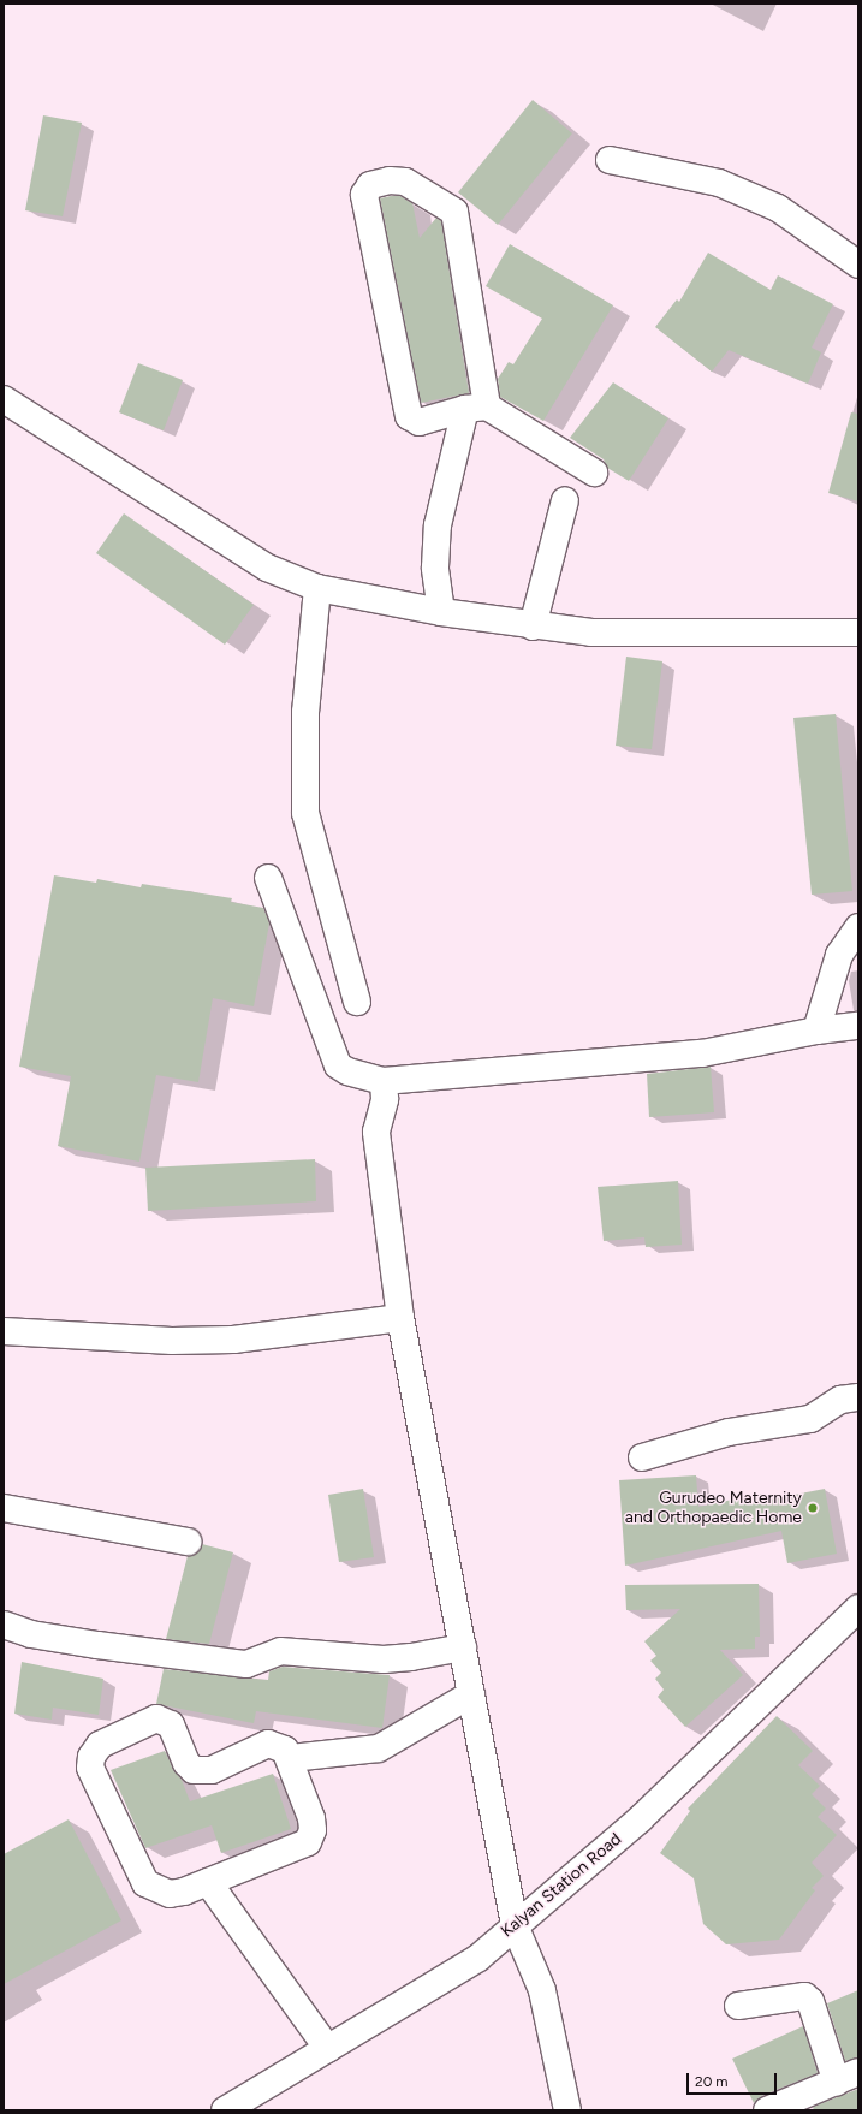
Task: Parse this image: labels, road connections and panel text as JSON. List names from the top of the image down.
{
  "streets": {
    "street": ["Kalyan Station Road"]
  },
  "places": ["Gurudeo Maternity and Orthopaedic Home"],
  "scale_bar": "20 m"
}
